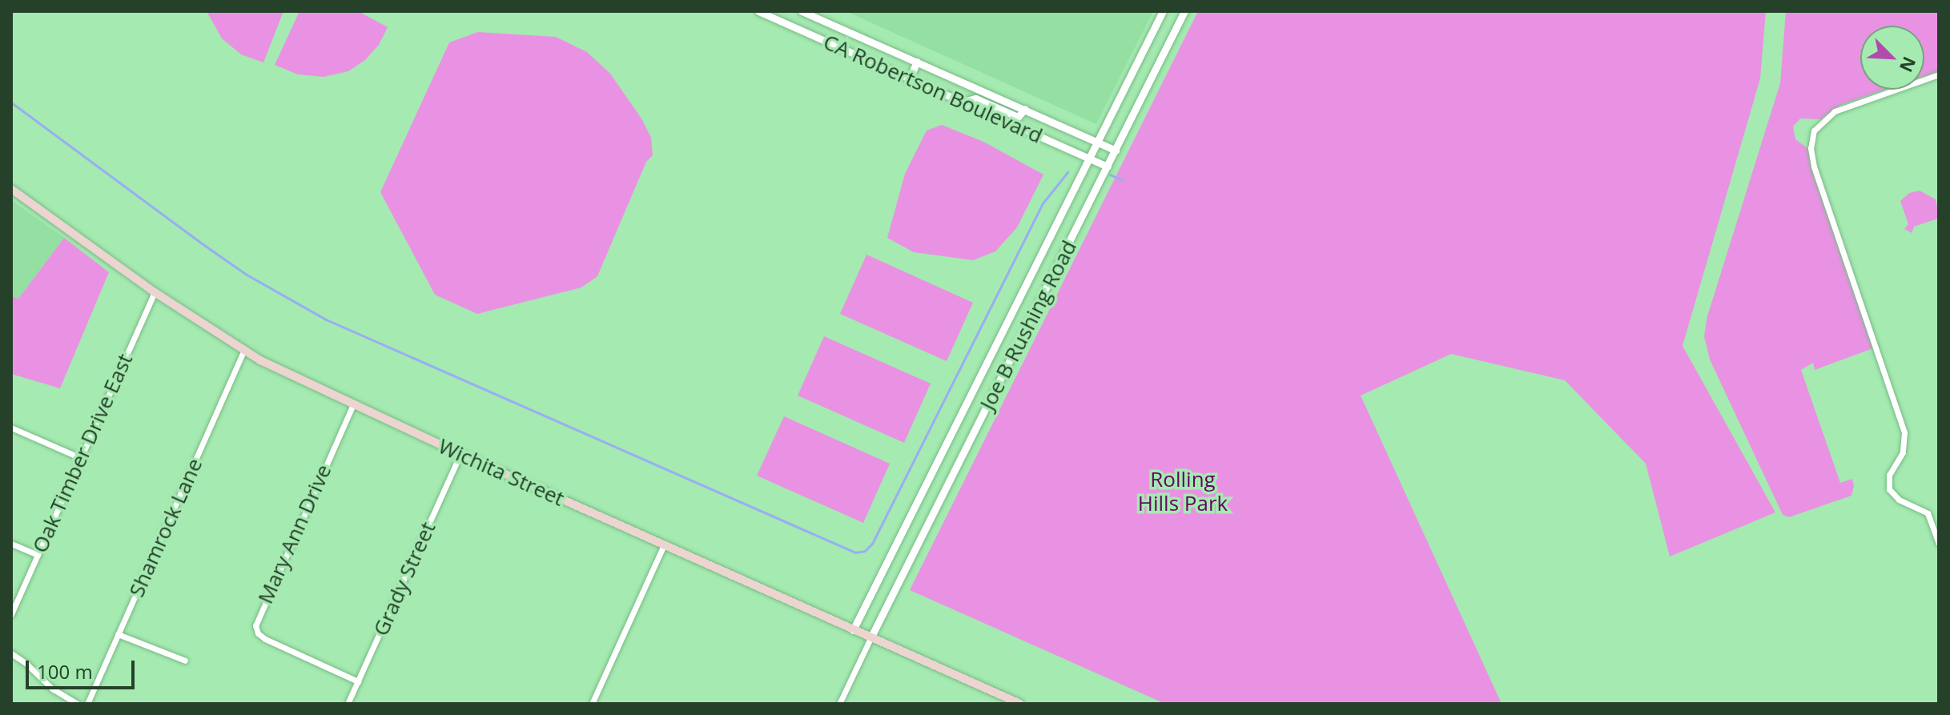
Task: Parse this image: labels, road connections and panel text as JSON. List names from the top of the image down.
{
  "streets": {
    "main road": ["Wichita Street"],
    "street": [
      "CA Robertson Boulevard",
      "Joe B Rushing Road",
      "Oak Timber Drive East",
      "Shamrock Lane",
      "Mary Ann Drive",
      "Grady Street"
    ]
  },
  "crossings": [
    ["CA Robertson Boulevard", "Joe B Rushing Road"],
    ["Joe B Rushing Road", "Wichita Street"],
    ["Oak Timber Drive East", "Wichita Street"],
    ["Wichita Street", "Shamrock Lane"],
    ["Wichita Street", "Mary Ann Drive"],
    ["Wichita Street", "Grady Street"],
    ["Mary Ann Drive", "Grady Street"]
  ],
  "parks": ["Rolling Hills Park"],
  "scale_bar": "100 m",
  "north": "bottom right"
}
